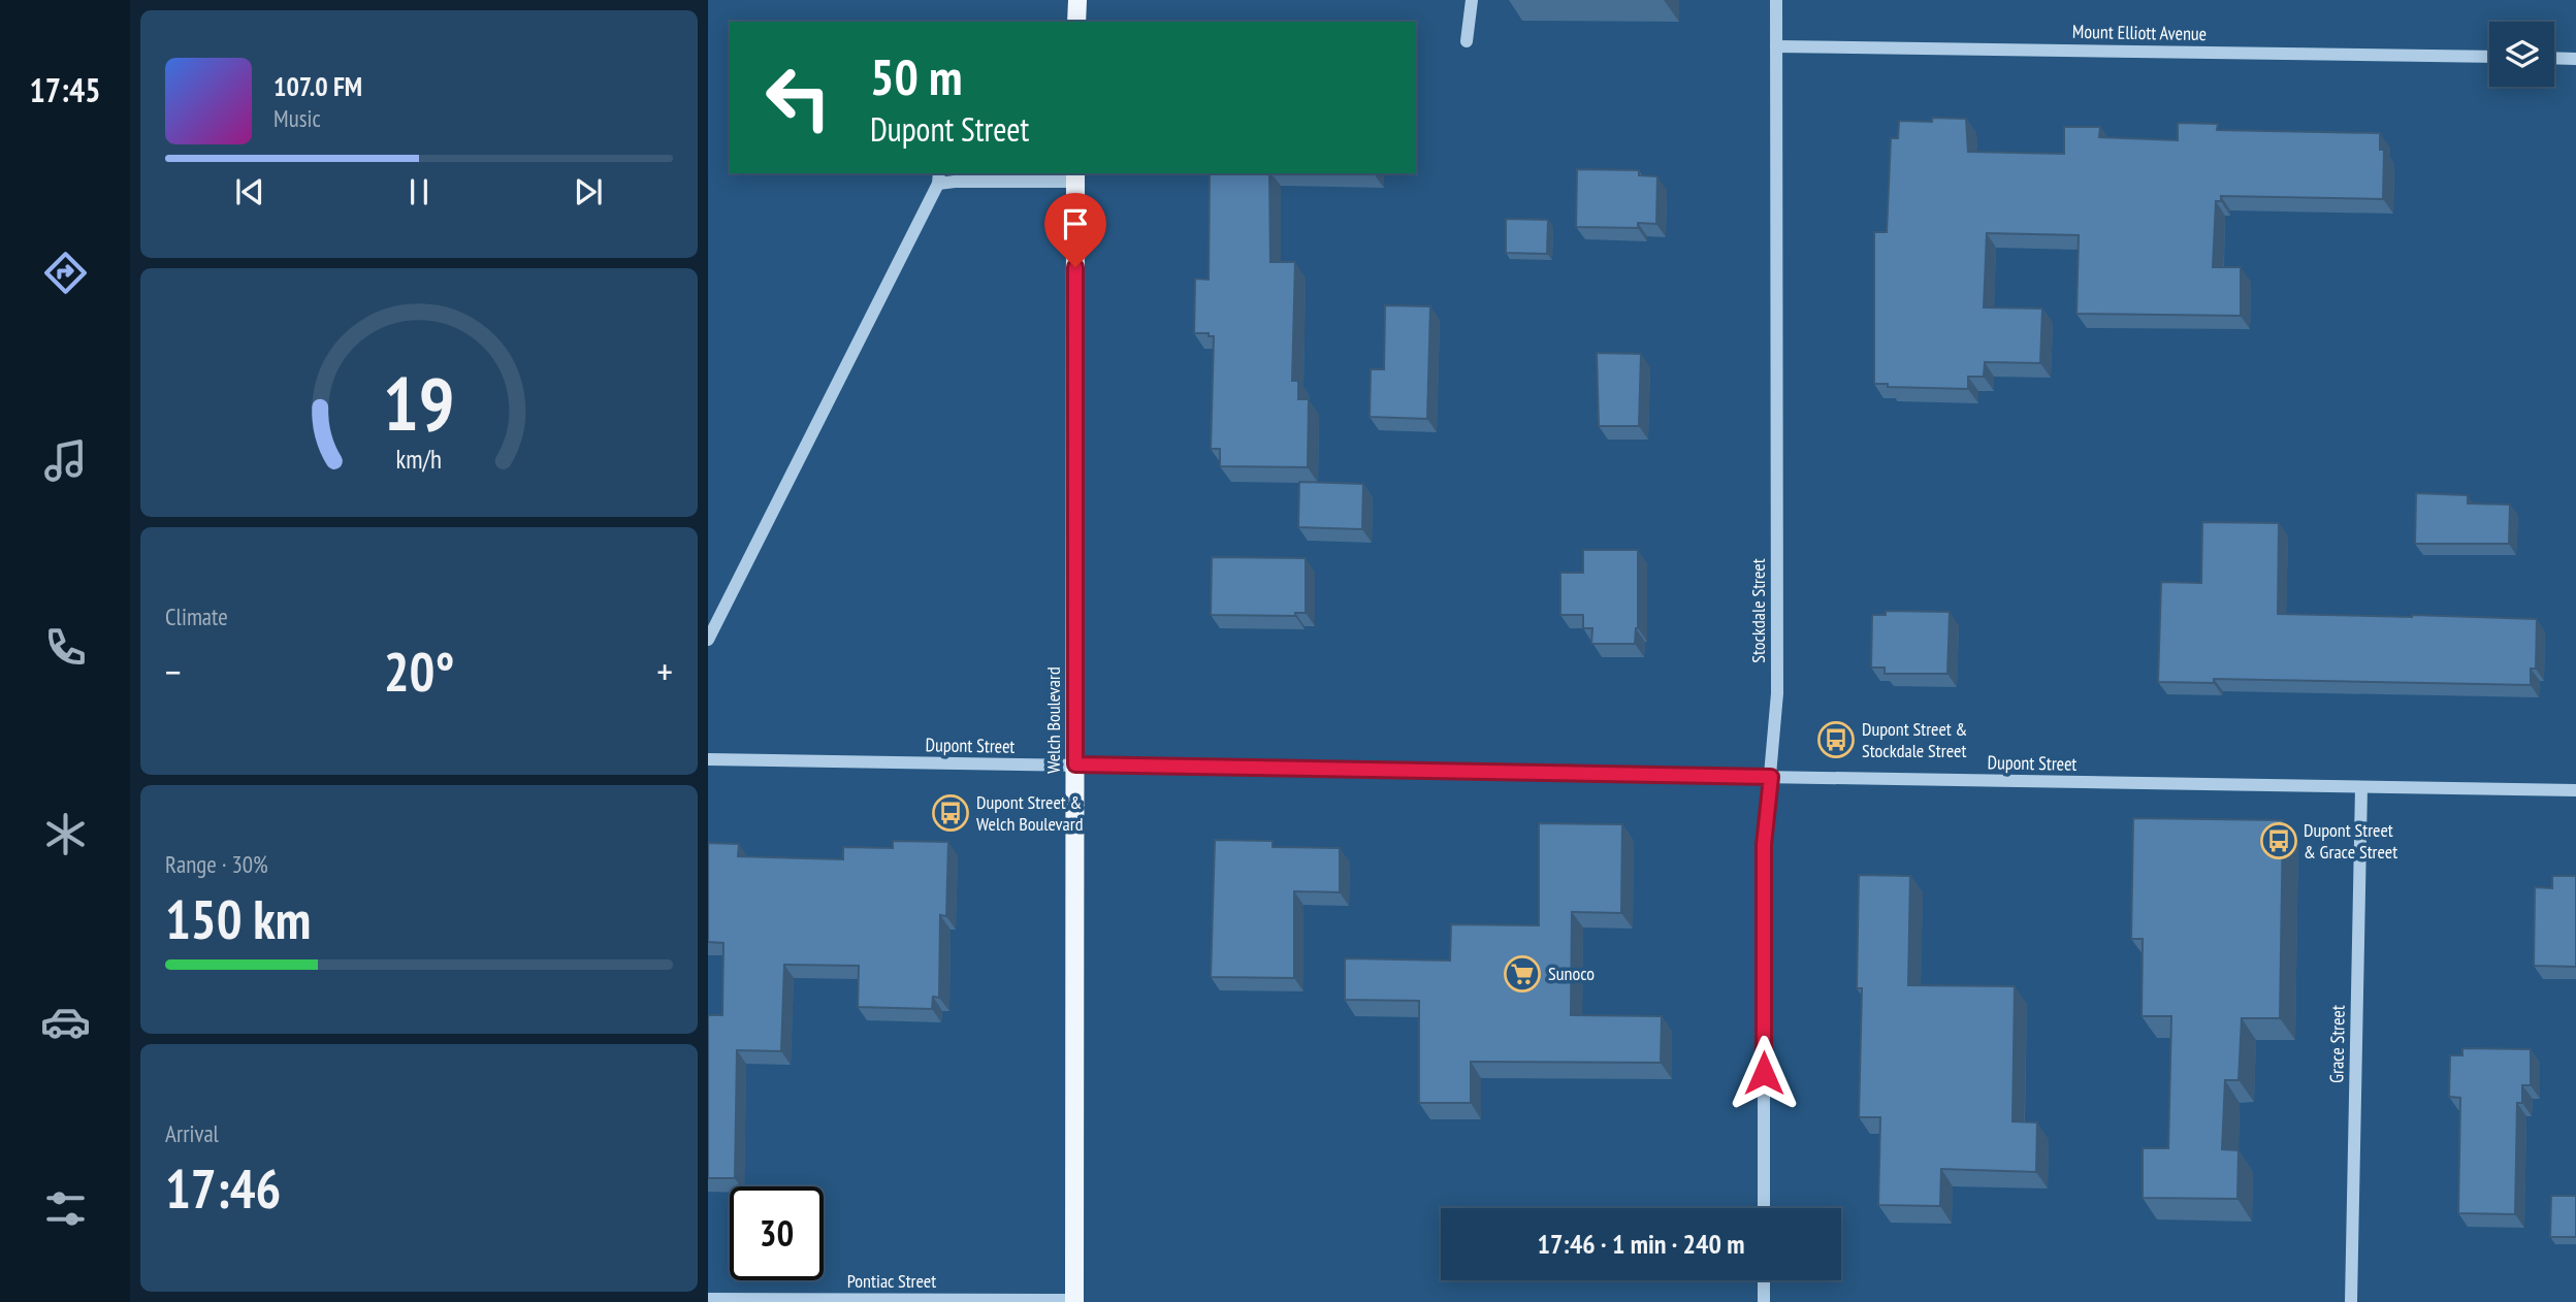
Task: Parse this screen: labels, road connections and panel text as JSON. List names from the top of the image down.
{
  "streets": {
    "main road": ["Welch Boulevard"],
    "street": [
      "Mount Elliott Avenue",
      "Stockdale Street",
      "Dupont Street",
      "Grace Street",
      "Pontiac Street"
    ]
  },
  "crossings": [
    ["Mount Elliott Avenue", "Stockdale Street"],
    ["Stockdale Street", "Dupont Street"],
    ["Welch Boulevard", "Dupont Street"],
    ["Welch Boulevard", "Pontiac Street"],
    ["Dupont Street", "Grace Street"]
  ],
  "places": {
    "bus stop": ["Dupont Street & Stockdale Street", "Dupont Street & Welch Boulevard", "Dupont Street & Grace Street"],
    "supermarket": ["Sunoco"]
  },
  "page": {
    "tabs": "17:45",
    "turn": ["50 m", "Dupont Street"],
    "song": ["107.0 FM", "Music"],
    "tile": [
      "Climate",
      ["Range · 30%", "150 km"],
      ["Arrival", "17:46"]
    ],
    "heat": ["−", "20°", "+"],
    "limit": "30",
    "trip": "17:46 · 1 min · 240 m",
    "gauge": ["19", "km/h"]
  }
}
